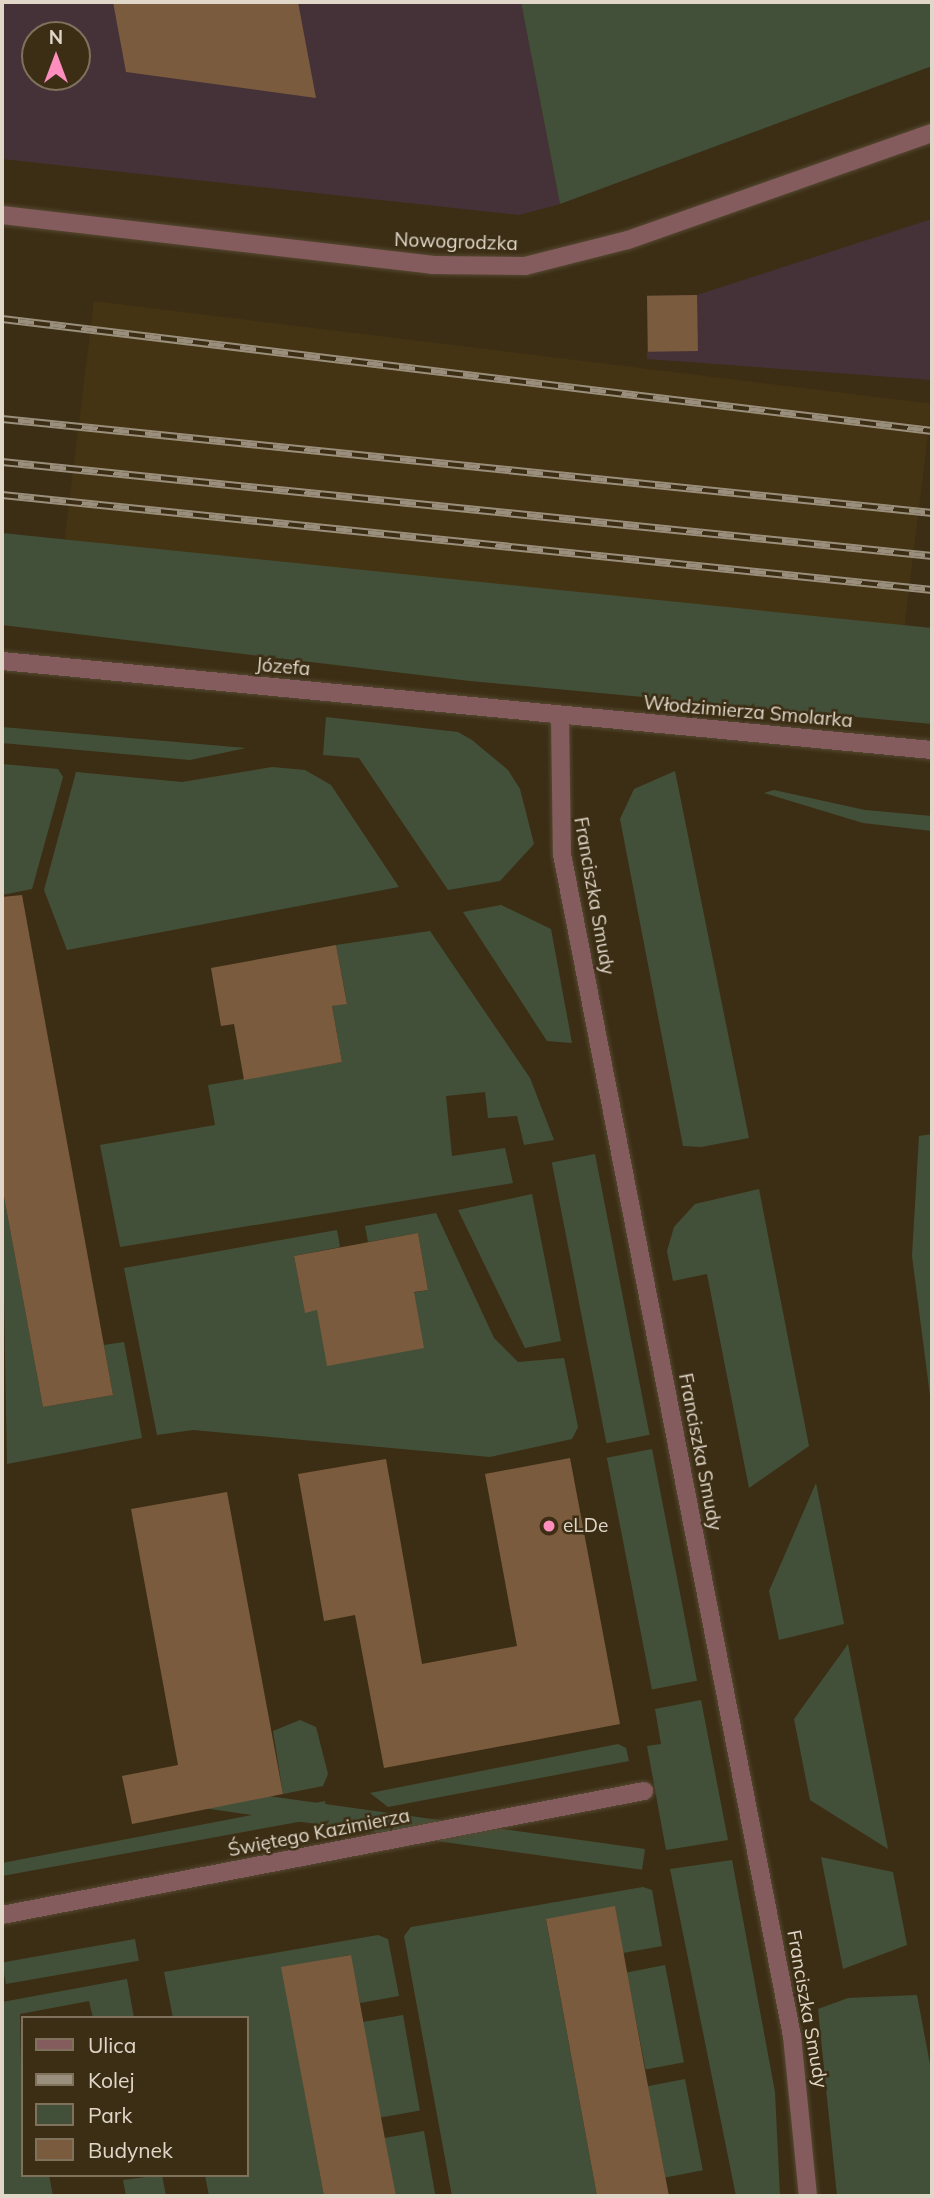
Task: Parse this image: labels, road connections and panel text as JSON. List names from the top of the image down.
{
  "streets": {
    "street": [
      "Nowogrodzka",
      "Józefa",
      "Włodzimierza Smolarka",
      "Franciszka Smudy",
      "Świętego Kazimierza"
    ]
  },
  "crossings": [
    ["Józefa", "Włodzimierza Smolarka"],
    ["Józefa", "Franciszka Smudy"],
    ["Włodzimierza Smolarka", "Franciszka Smudy"]
  ],
  "places": ["eLDe"],
  "legend": [
    "Ulica",
    "Kolej",
    "Park",
    "Budynek"
  ],
  "north": "top"
}
